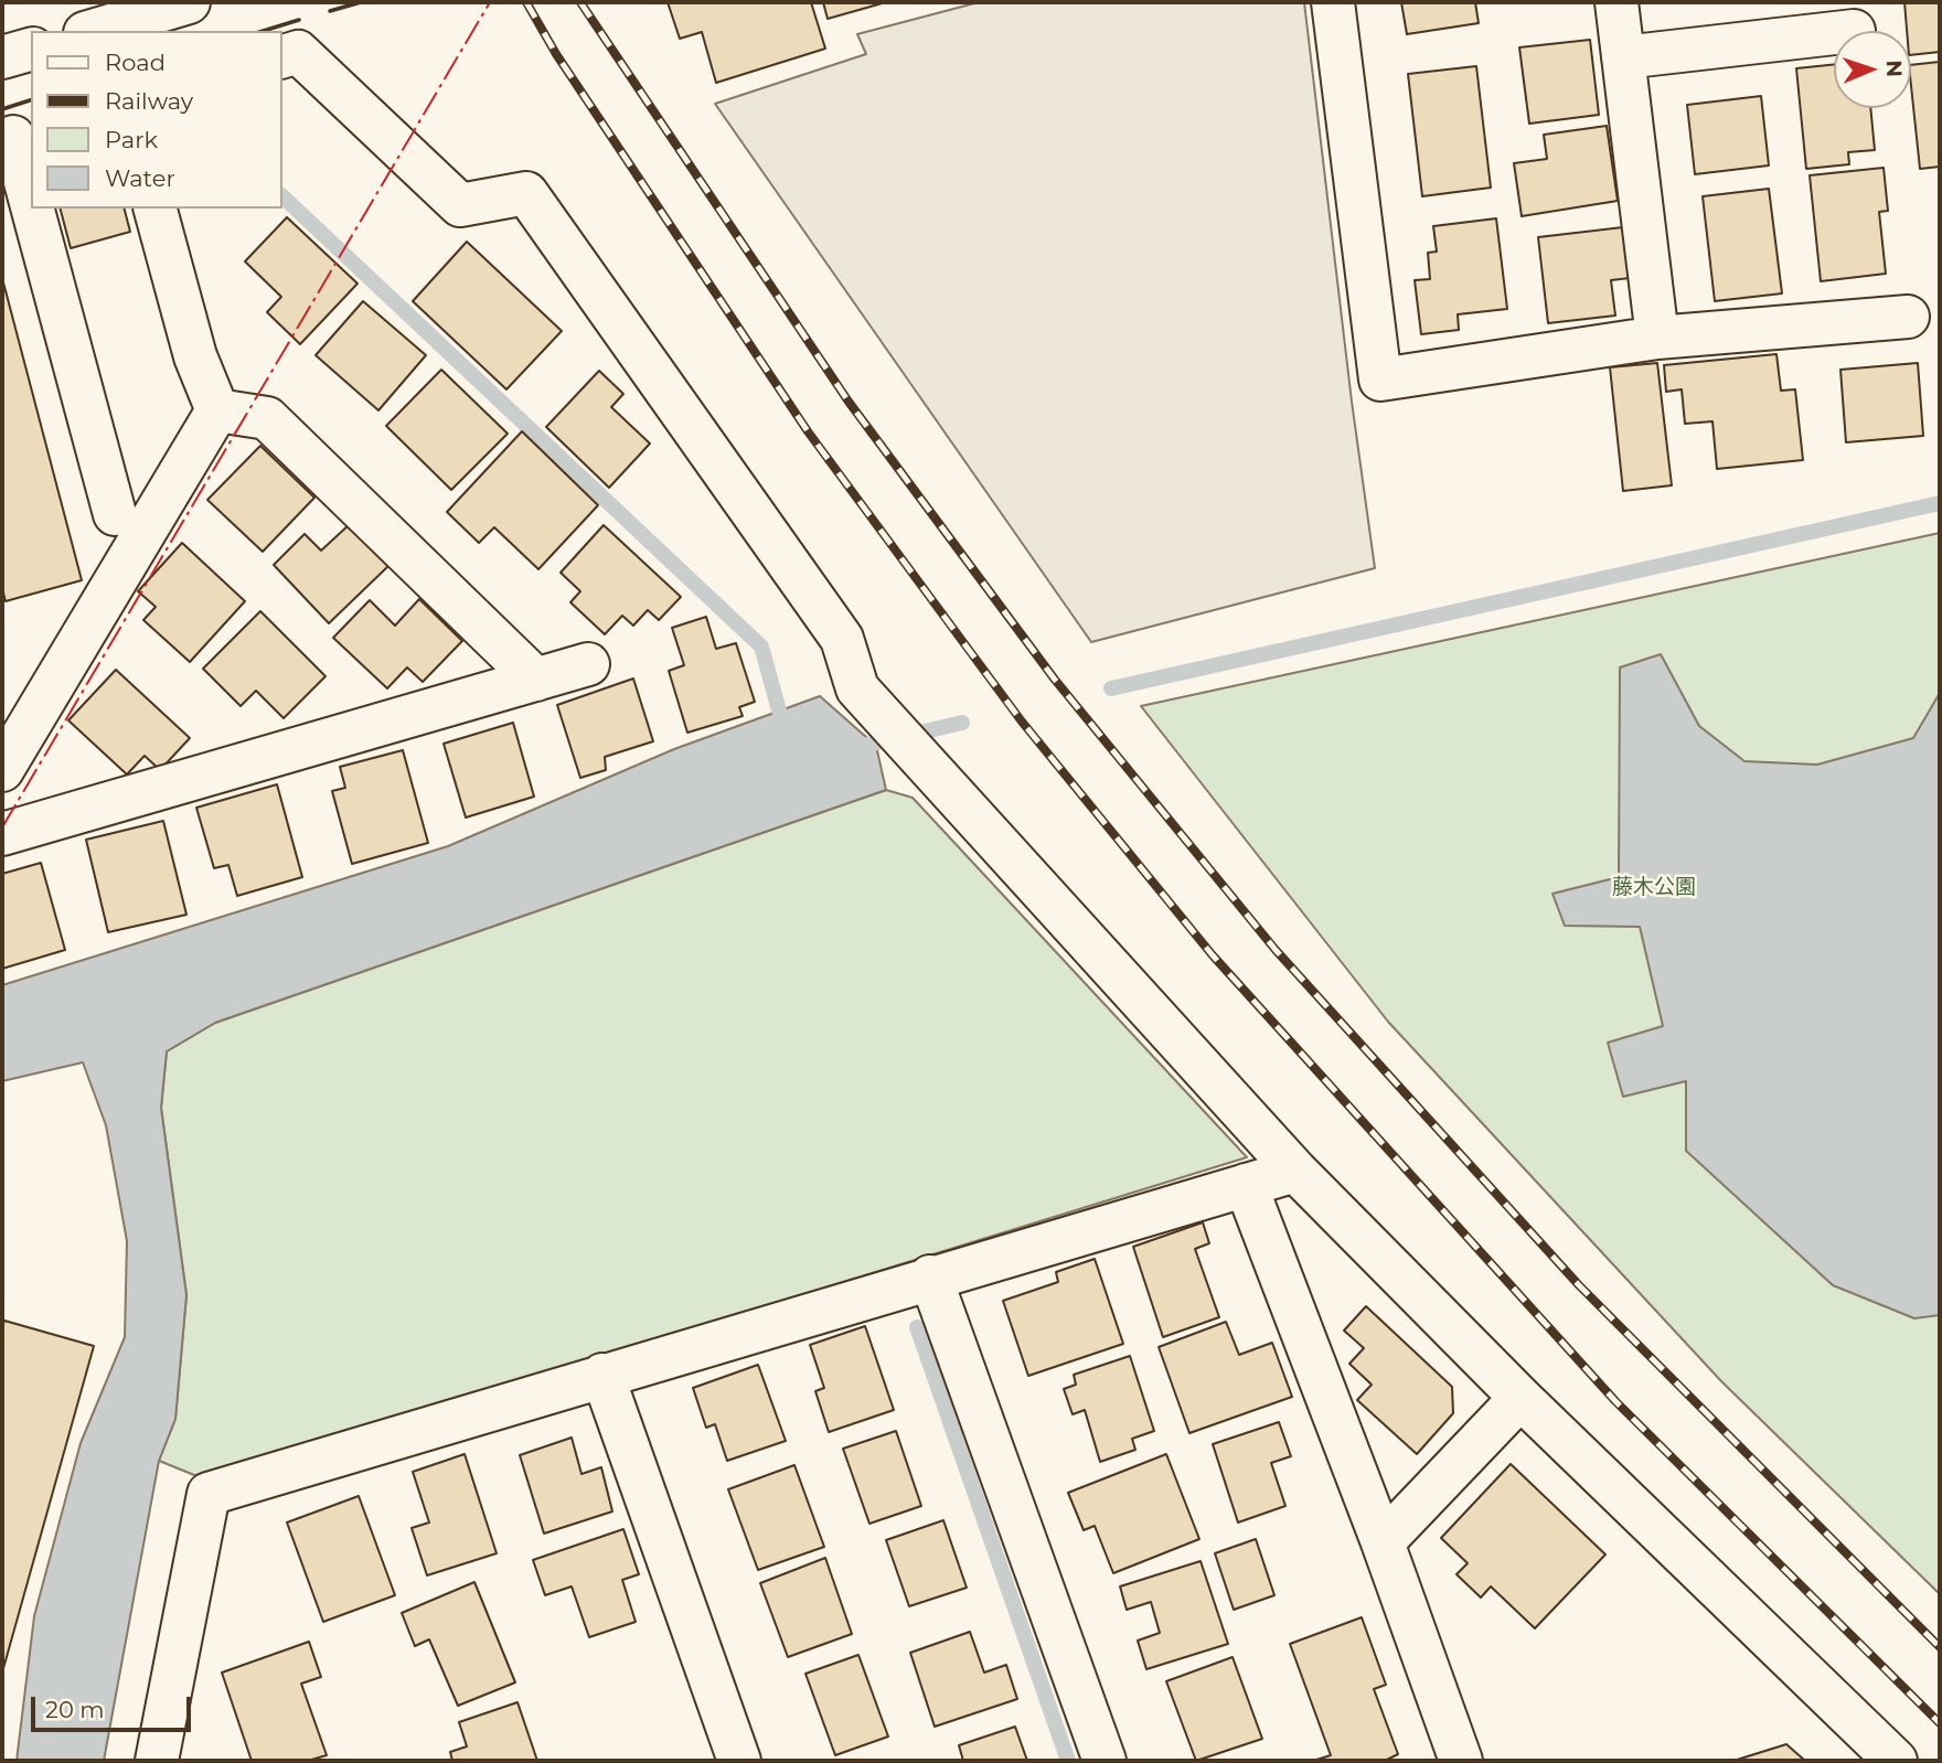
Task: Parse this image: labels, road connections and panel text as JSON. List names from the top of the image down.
{
  "parks": ["藤木公園"],
  "legend": [
    "Road",
    "Railway",
    "Park",
    "Water"
  ],
  "scale_bar": "20 m",
  "north": "right"
}
